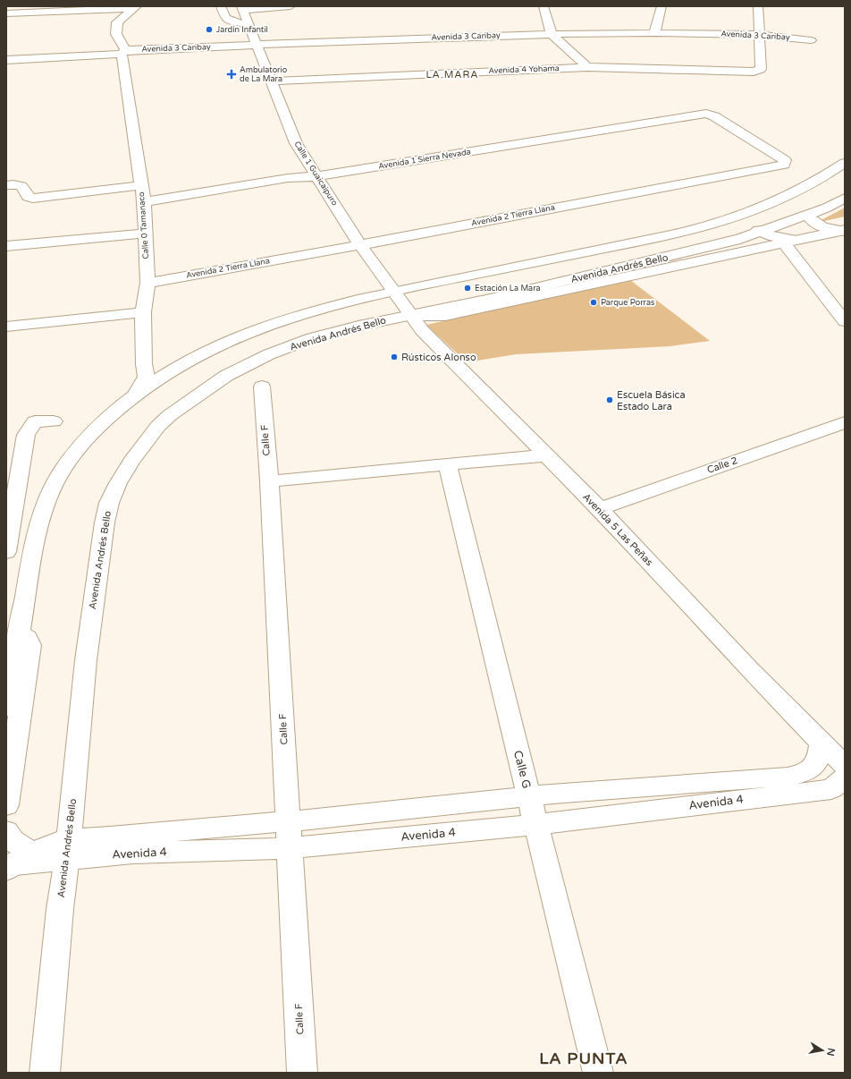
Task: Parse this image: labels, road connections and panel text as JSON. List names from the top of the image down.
{
  "streets": {
    "main road": [
      "Avenida 3 Caribay",
      "Avenida 4 Yohama",
      "Avenida 1 Sierra Nevada",
      "Calle 1 Guaicaipuro",
      "Avenida 2 Tierra Llana",
      "Calle 0 Tamanaco",
      "Avenida Andrés Bello",
      "Calle F",
      "Calle 2",
      "Avenida 5 Las Peñas",
      "Calle G",
      "Avenida 4"
    ]
  },
  "crossings": [
    ["Avenida 3 Caribay", "Avenida 4 Yohama"],
    ["Avenida 3 Caribay", "Calle 1 Guaicaipuro"],
    ["Avenida 3 Caribay", "Calle 0 Tamanaco"],
    ["Avenida 4 Yohama", "Calle 1 Guaicaipuro"],
    ["Avenida 1 Sierra Nevada", "Calle 1 Guaicaipuro"],
    ["Avenida 1 Sierra Nevada", "Avenida 2 Tierra Llana"],
    ["Avenida 1 Sierra Nevada", "Calle 0 Tamanaco"],
    ["Calle 1 Guaicaipuro", "Avenida 2 Tierra Llana"],
    ["Calle 1 Guaicaipuro", "Avenida 5 Las Peñas"],
    ["Avenida 2 Tierra Llana", "Calle 0 Tamanaco"],
    ["Avenida Andrés Bello", "Avenida 5 Las Peñas"],
    ["Avenida Andrés Bello", "Avenida 4"],
    ["Calle F", "Avenida 4"],
    ["Calle 2", "Avenida 5 Las Peñas"],
    ["Calle G", "Avenida 4"]
  ],
  "districts": ["LA MARA", "LA PUNTA"],
  "places": {
    "other": [
      "Jardín Infantil",
      "Estación La Mara",
      "Parque Porras",
      "Rústicos Alonso",
      "Escuela Básica Estado Lara"
    ],
    "health": ["Ambulatorio de La Mara"]
  },
  "north": "right"
}
